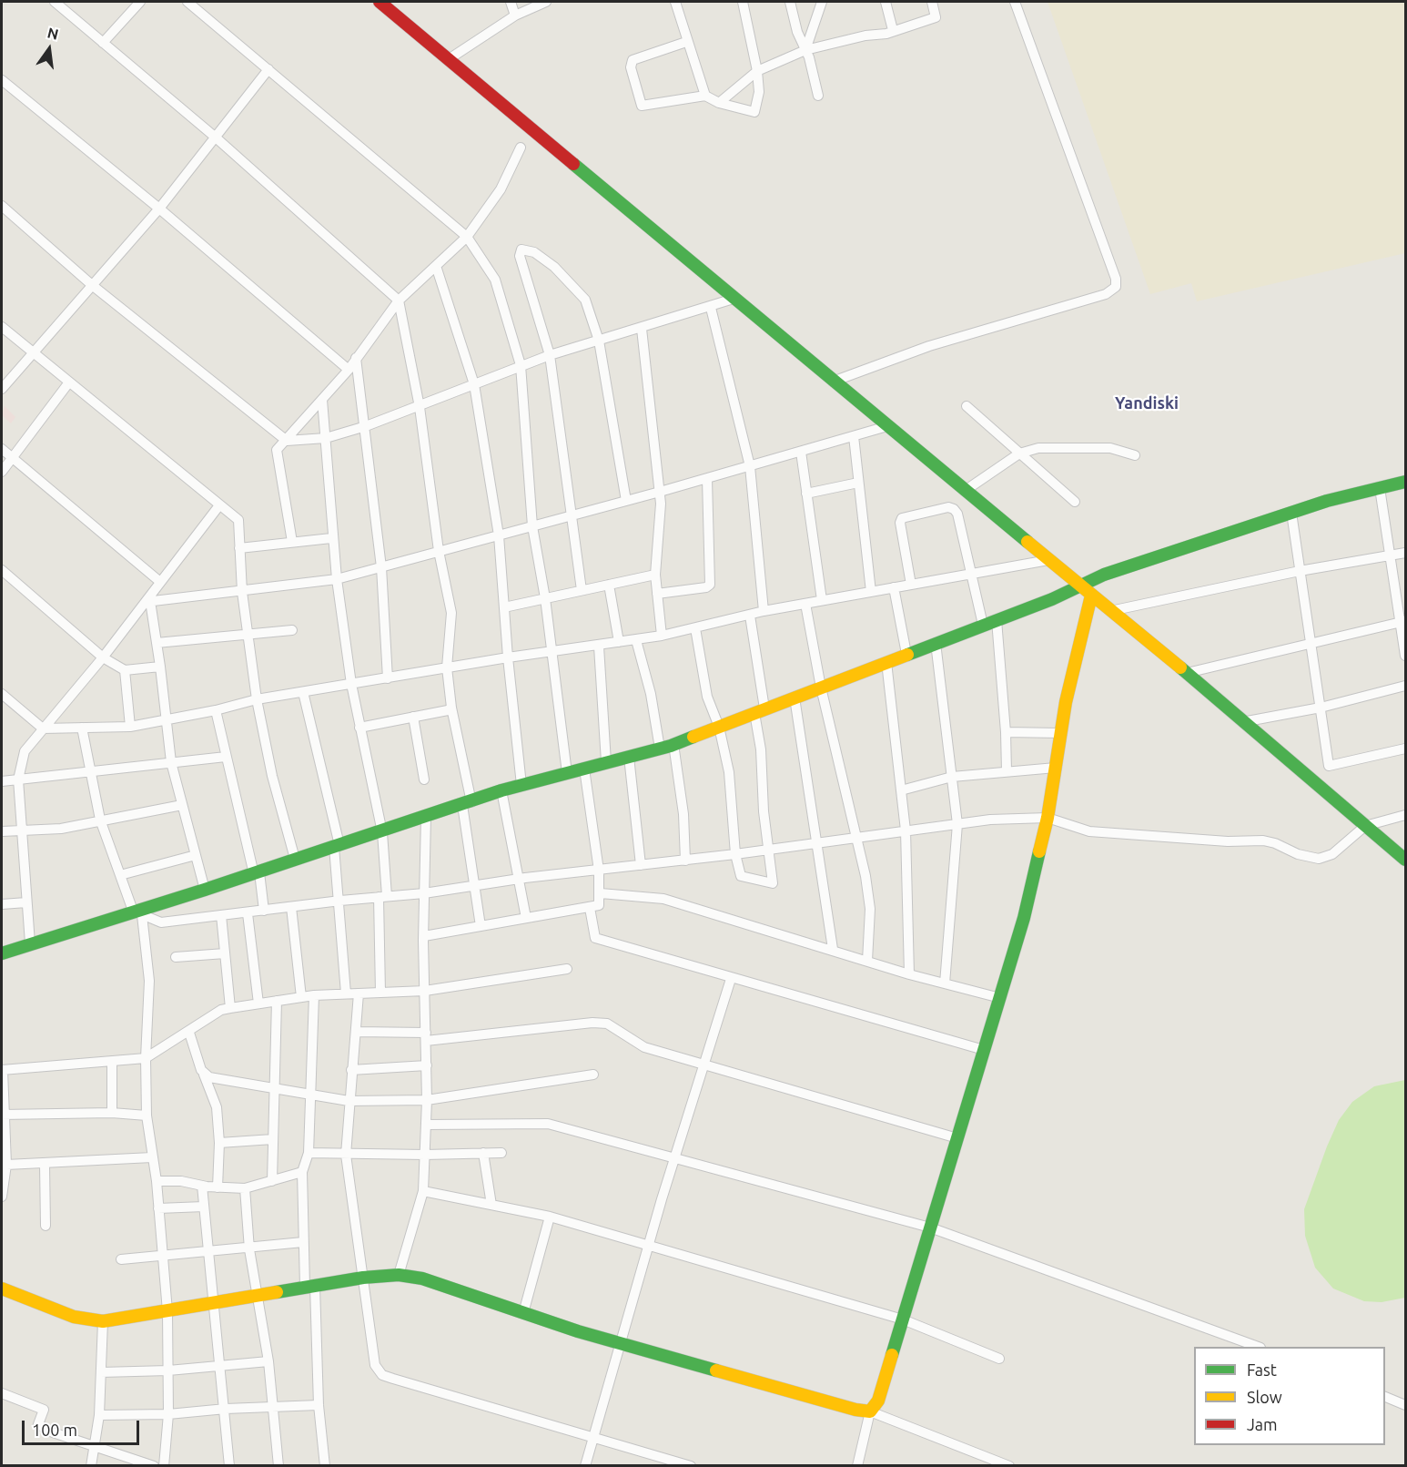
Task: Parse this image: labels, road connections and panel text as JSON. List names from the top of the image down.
{
  "districts": ["Yandiski"],
  "legend": ["Fast", "Slow", "Jam"],
  "scale_bar": "100 m",
  "north": "top"
}
